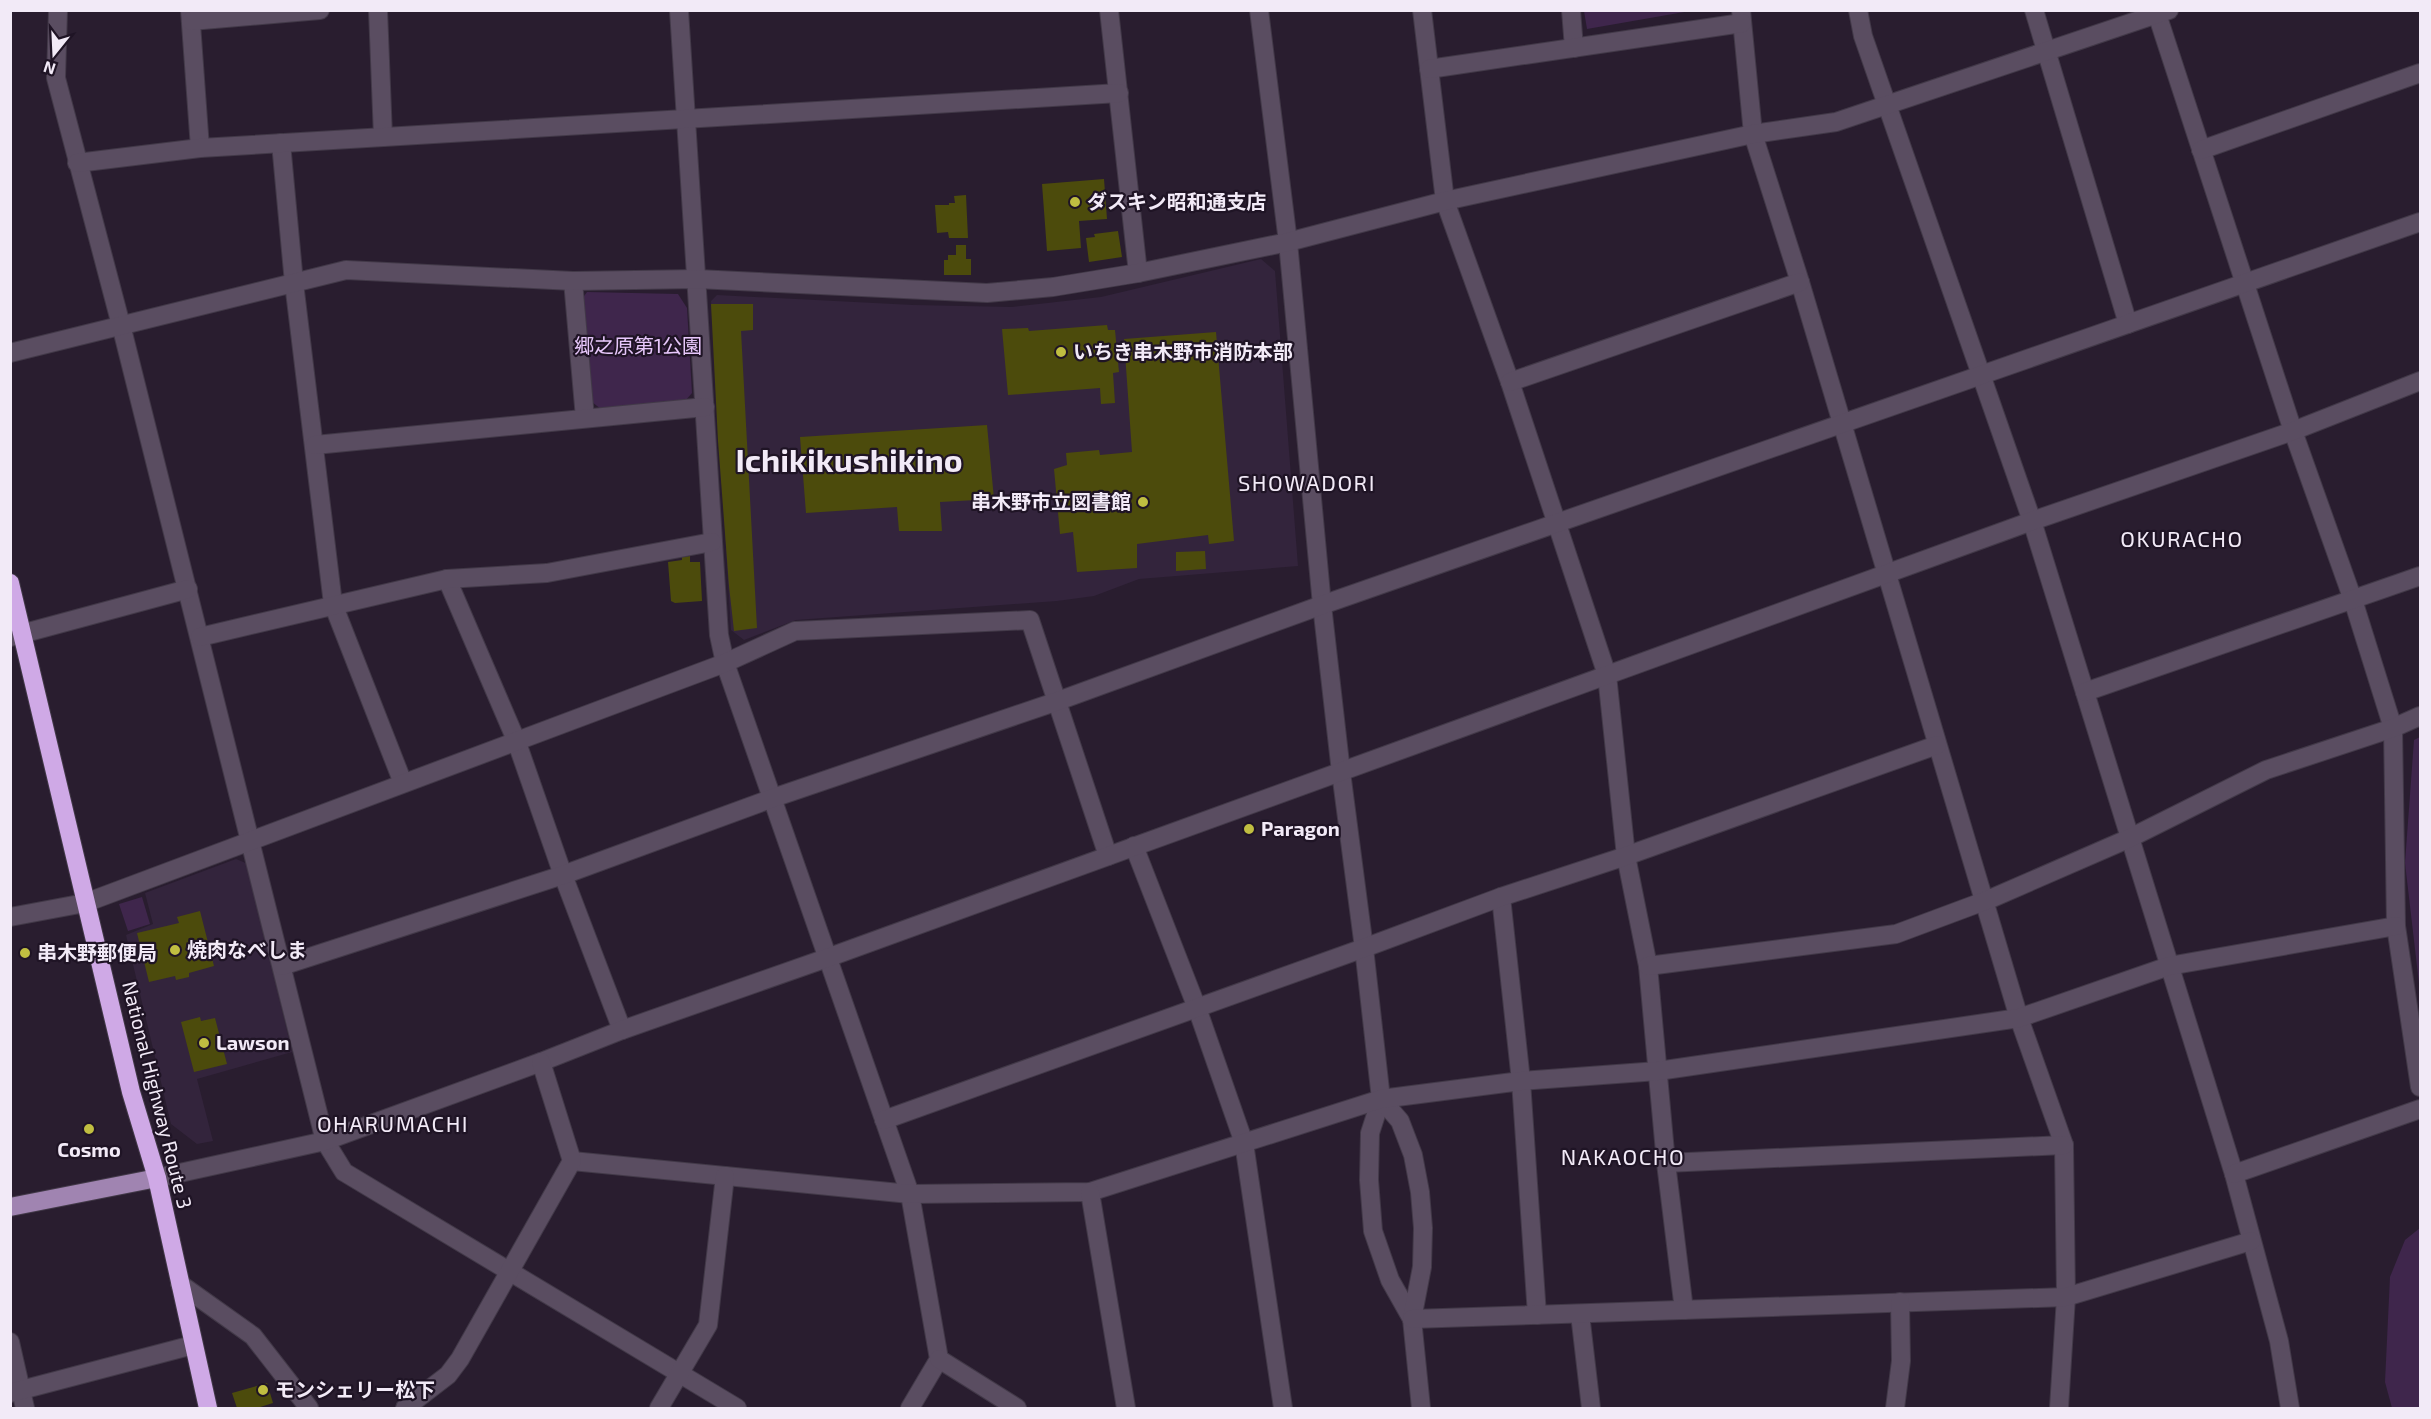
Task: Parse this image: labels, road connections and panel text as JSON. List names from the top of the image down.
{
  "streets": {
    "highway": ["National Highway Route 3"]
  },
  "districts": [
    "Ichikikushikino",
    "SHOWADORI",
    "OKURACHO",
    "OHARUMACHI",
    "NAKAOCHO"
  ],
  "parks": ["郷之原第1公園"],
  "places": [
    "ダスキン昭和通支店",
    "いちき串木野市消防本部",
    "串木野市立図書館",
    "Paragon",
    "焼肉なべしま",
    "串木野郵便局",
    "Lawson",
    "Cosmo",
    "モンシェリー松下"
  ],
  "north": "bottom"
}
